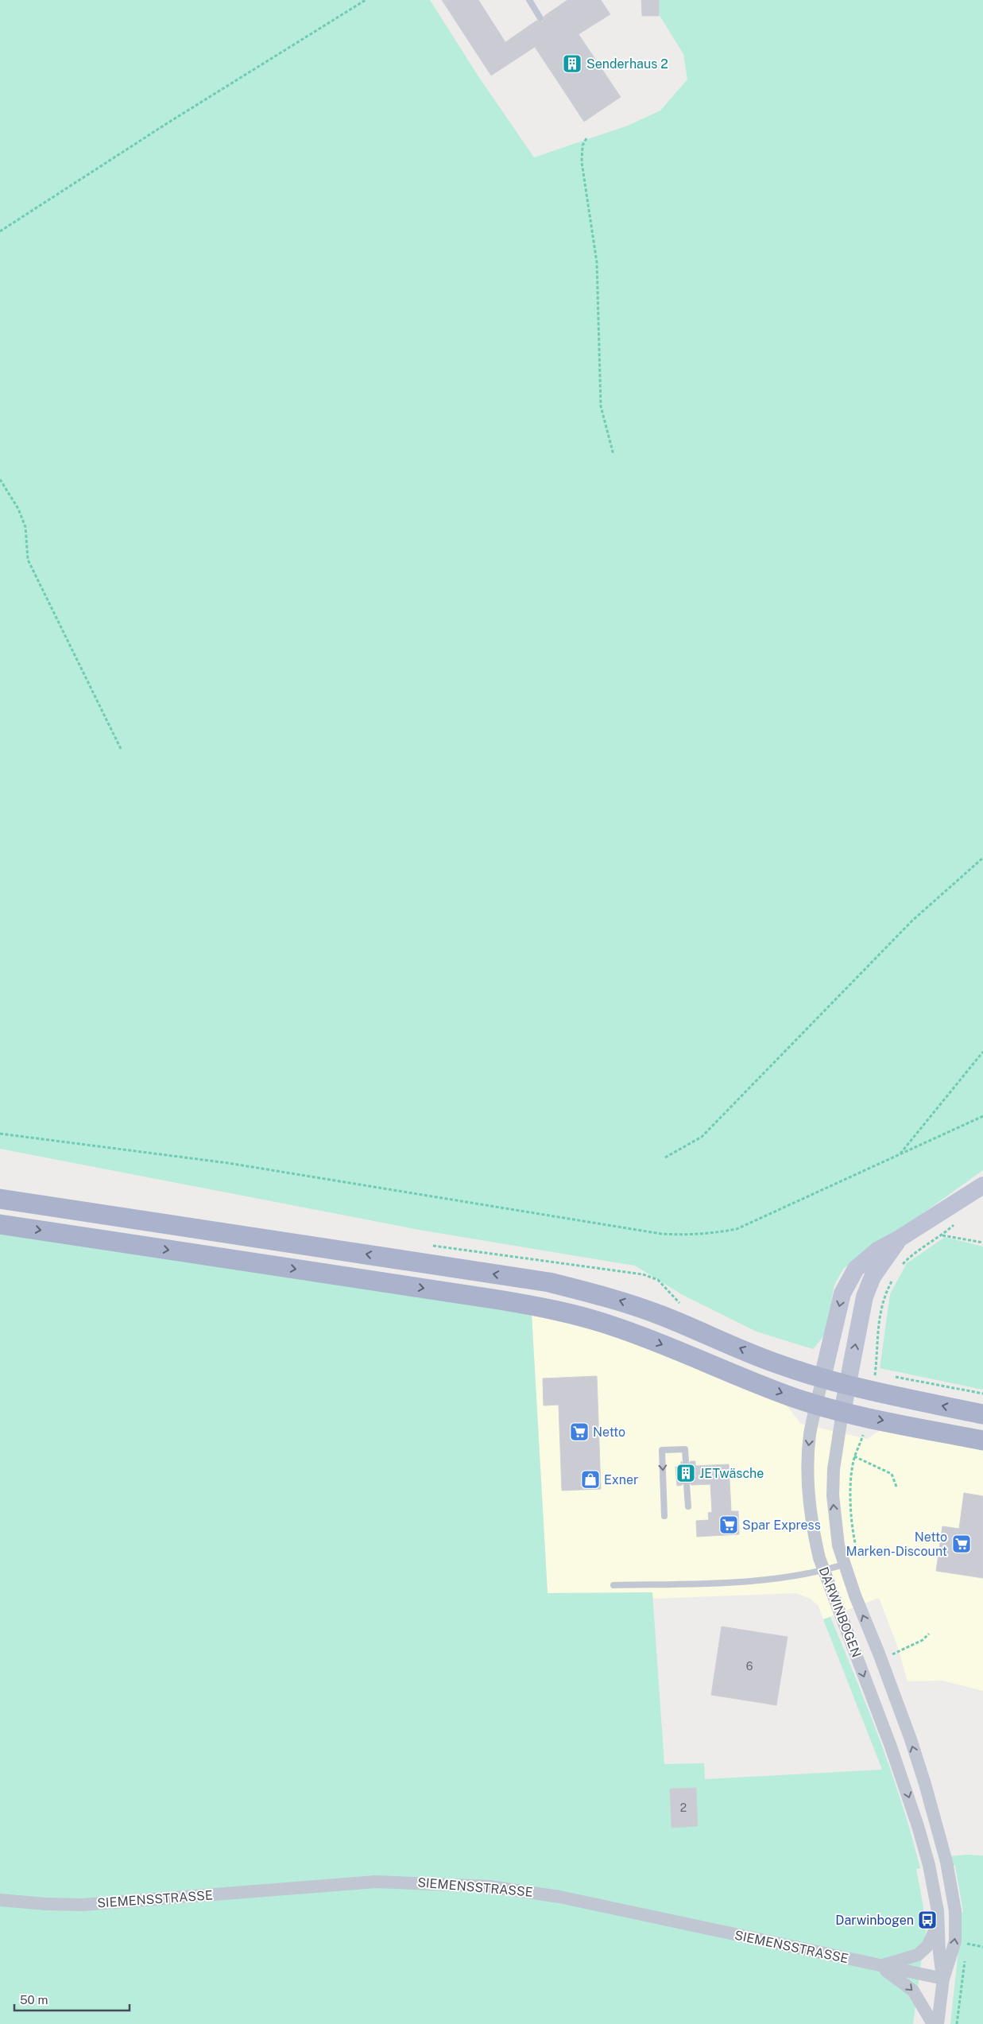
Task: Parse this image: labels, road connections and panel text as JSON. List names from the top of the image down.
{
  "streets": {
    "street": ["DARWINBOGEN", "SIEMENSSTRASSE"]
  },
  "crossings": [
    ["DARWINBOGEN", "SIEMENSSTRASSE"]
  ],
  "places": {
    "building": ["Senderhaus 2", "JETwäsche"],
    "supermarket": ["Netto", "Spar Express", "Netto Marken-Discount"],
    "shop": ["Exner"],
    "bus stop": ["Darwinbogen"]
  },
  "house_numbers": ["6", "2"],
  "scale_bar": "50 m"
}
